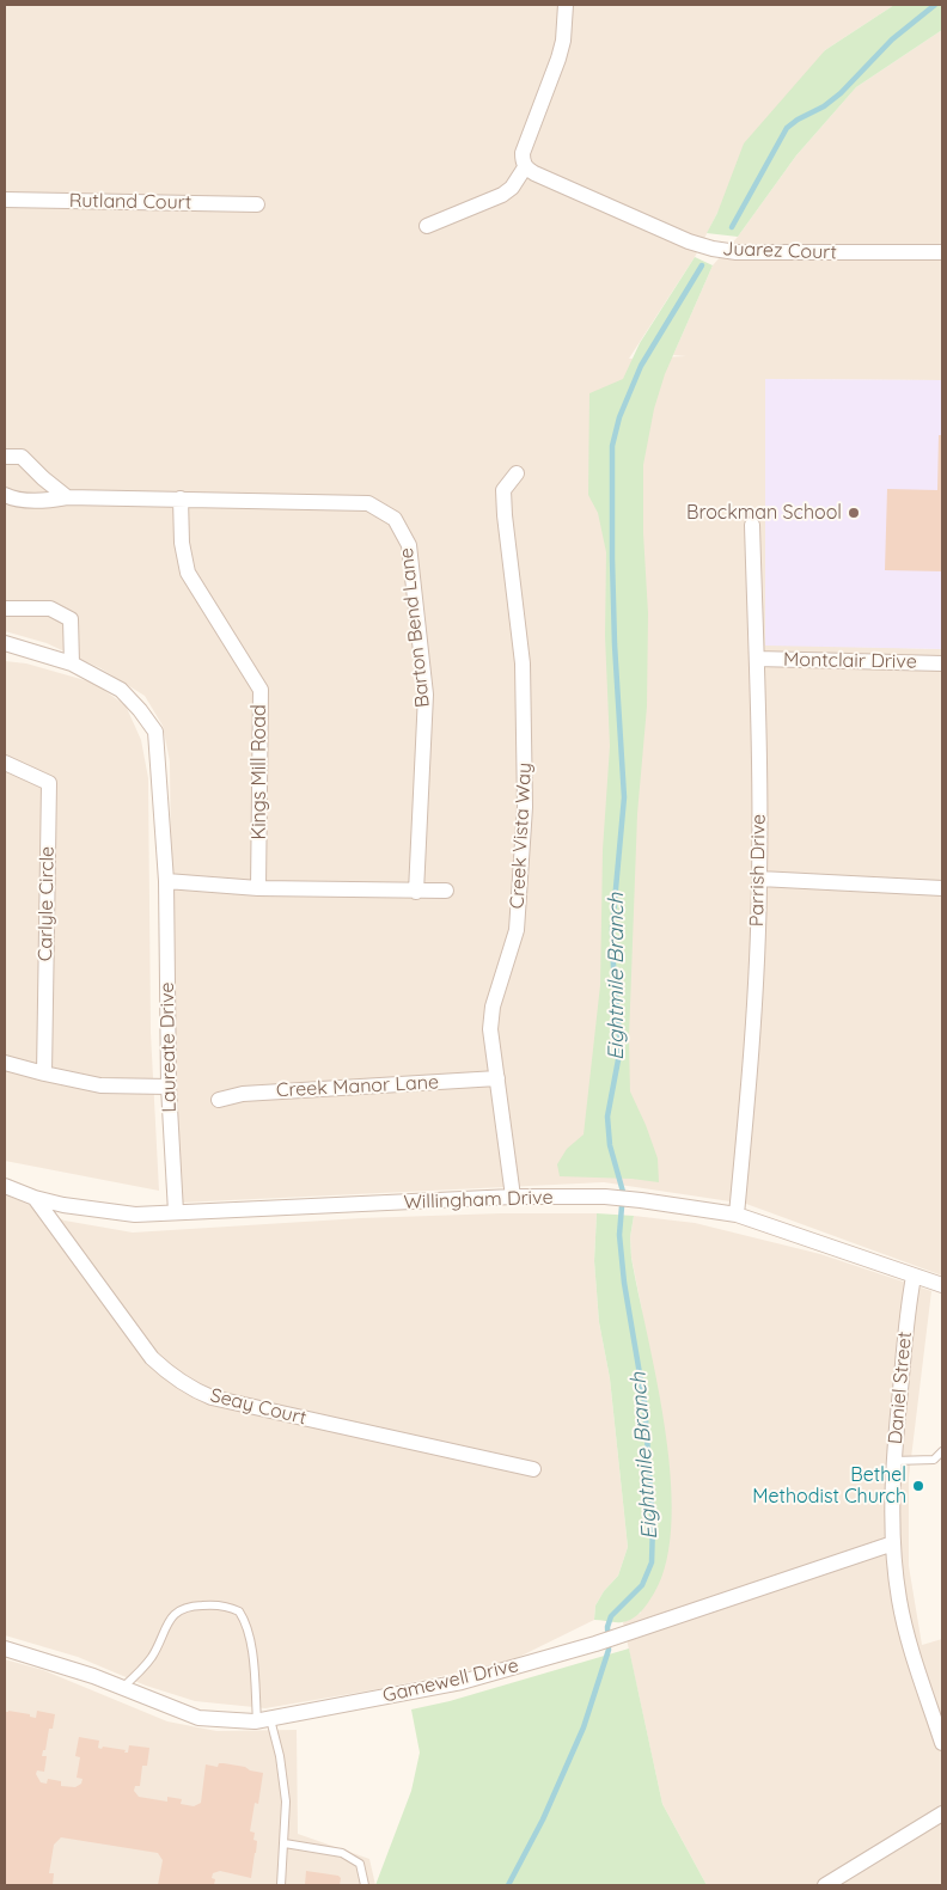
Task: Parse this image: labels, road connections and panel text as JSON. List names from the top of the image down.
{
  "streets": {
    "street": [
      "Rutland Court",
      "Juarez Court",
      "Barton Bend Lane",
      "Montclair Drive",
      "Kings Mill Road",
      "Creek Vista Way",
      "Parrish Drive",
      "Carlyle Circle",
      "Laureate Drive",
      "Creek Manor Lane",
      "Willingham Drive",
      "Daniel Street",
      "Seay Court",
      "Gamewell Drive"
    ]
  },
  "crossings": [
    ["Barton Bend Lane", "Kings Mill Road"],
    ["Montclair Drive", "Parrish Drive"],
    ["Creek Vista Way", "Creek Manor Lane"],
    ["Creek Vista Way", "Willingham Drive"],
    ["Parrish Drive", "Willingham Drive"],
    ["Laureate Drive", "Willingham Drive"],
    ["Willingham Drive", "Daniel Street"],
    ["Willingham Drive", "Seay Court"],
    ["Daniel Street", "Gamewell Drive"]
  ],
  "water": ["Eightmile Branch"],
  "places": ["Brockman School", "Bethel Methodist Church"]
}
